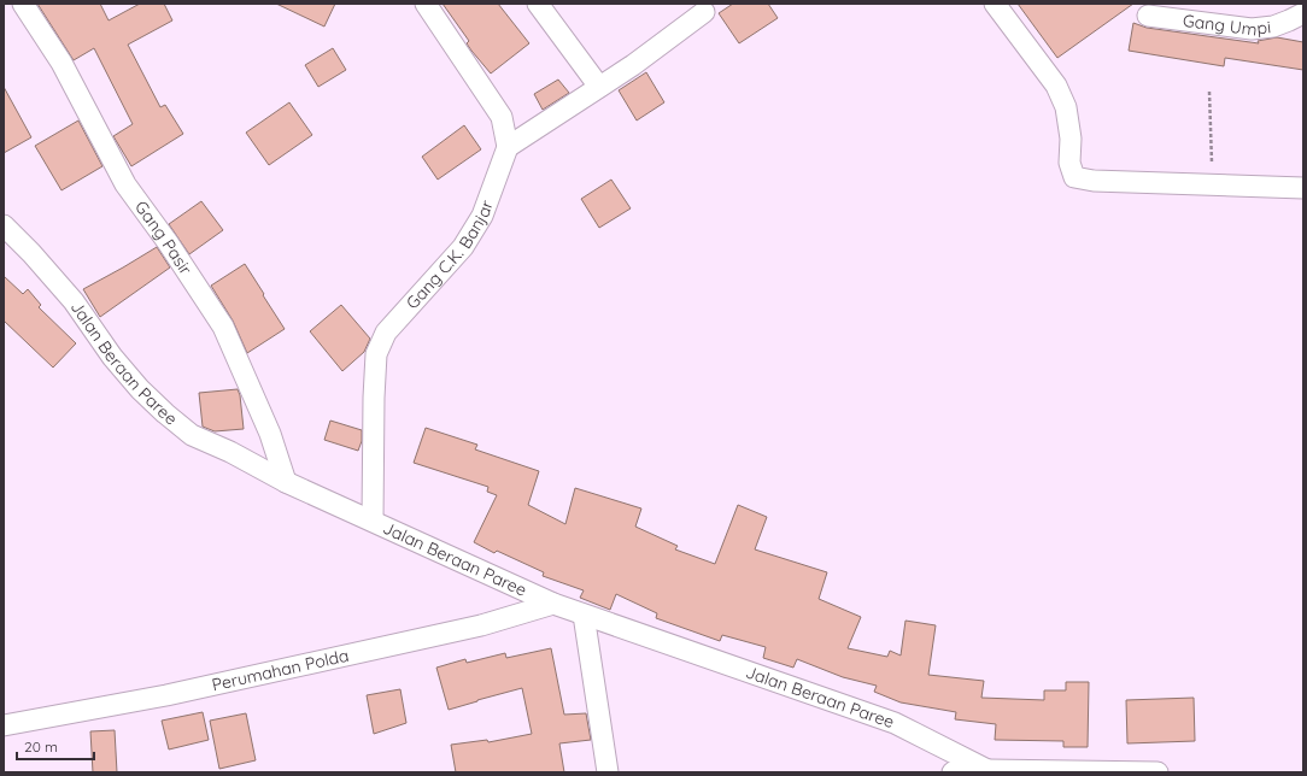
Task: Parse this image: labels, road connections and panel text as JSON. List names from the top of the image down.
{
  "streets": {
    "street": [
      "Gang Umpi",
      "Gang Pasir",
      "Gang C.K. Banjar",
      "Jalan Beraan Paree",
      "Perumahan Polda"
    ]
  },
  "crossings": [
    ["Gang Pasir", "Jalan Beraan Paree"],
    ["Gang C.K. Banjar", "Jalan Beraan Paree"],
    ["Jalan Beraan Paree", "Perumahan Polda"]
  ],
  "scale_bar": "20 m"
}
